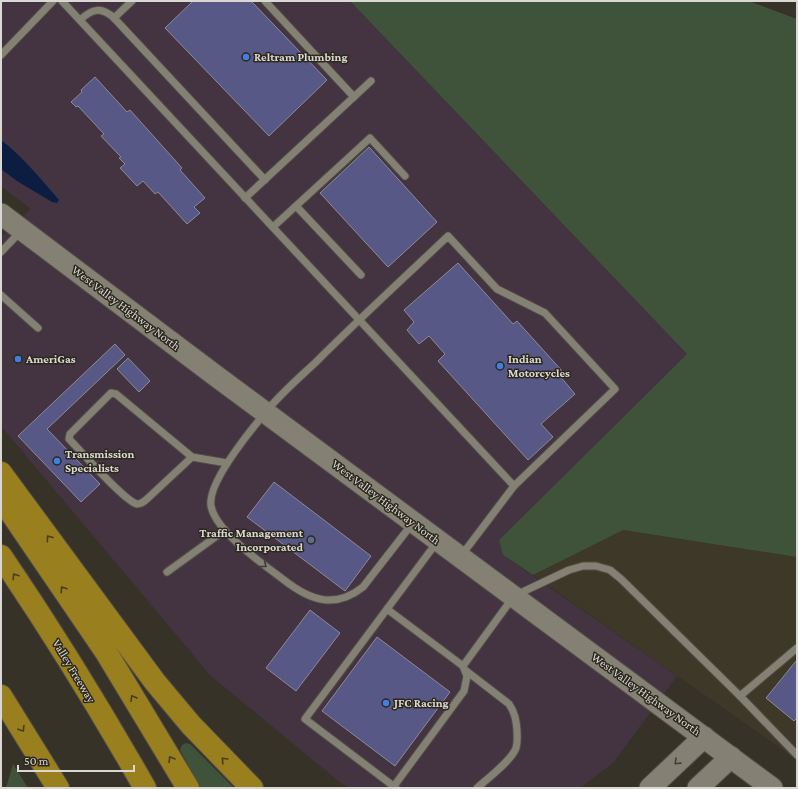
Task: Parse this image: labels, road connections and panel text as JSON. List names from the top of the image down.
{
  "streets": {
    "highway": ["Valley Freeway"],
    "main road": ["West Valley Highway North"]
  },
  "places": [
    "Reltram Plumbing",
    "AmeriGas",
    "Indian Motorcycles",
    "Transmission Specialists",
    "Traffic Management Incorporated",
    "JFC Racing"
  ],
  "scale_bar": "50 m"
}
